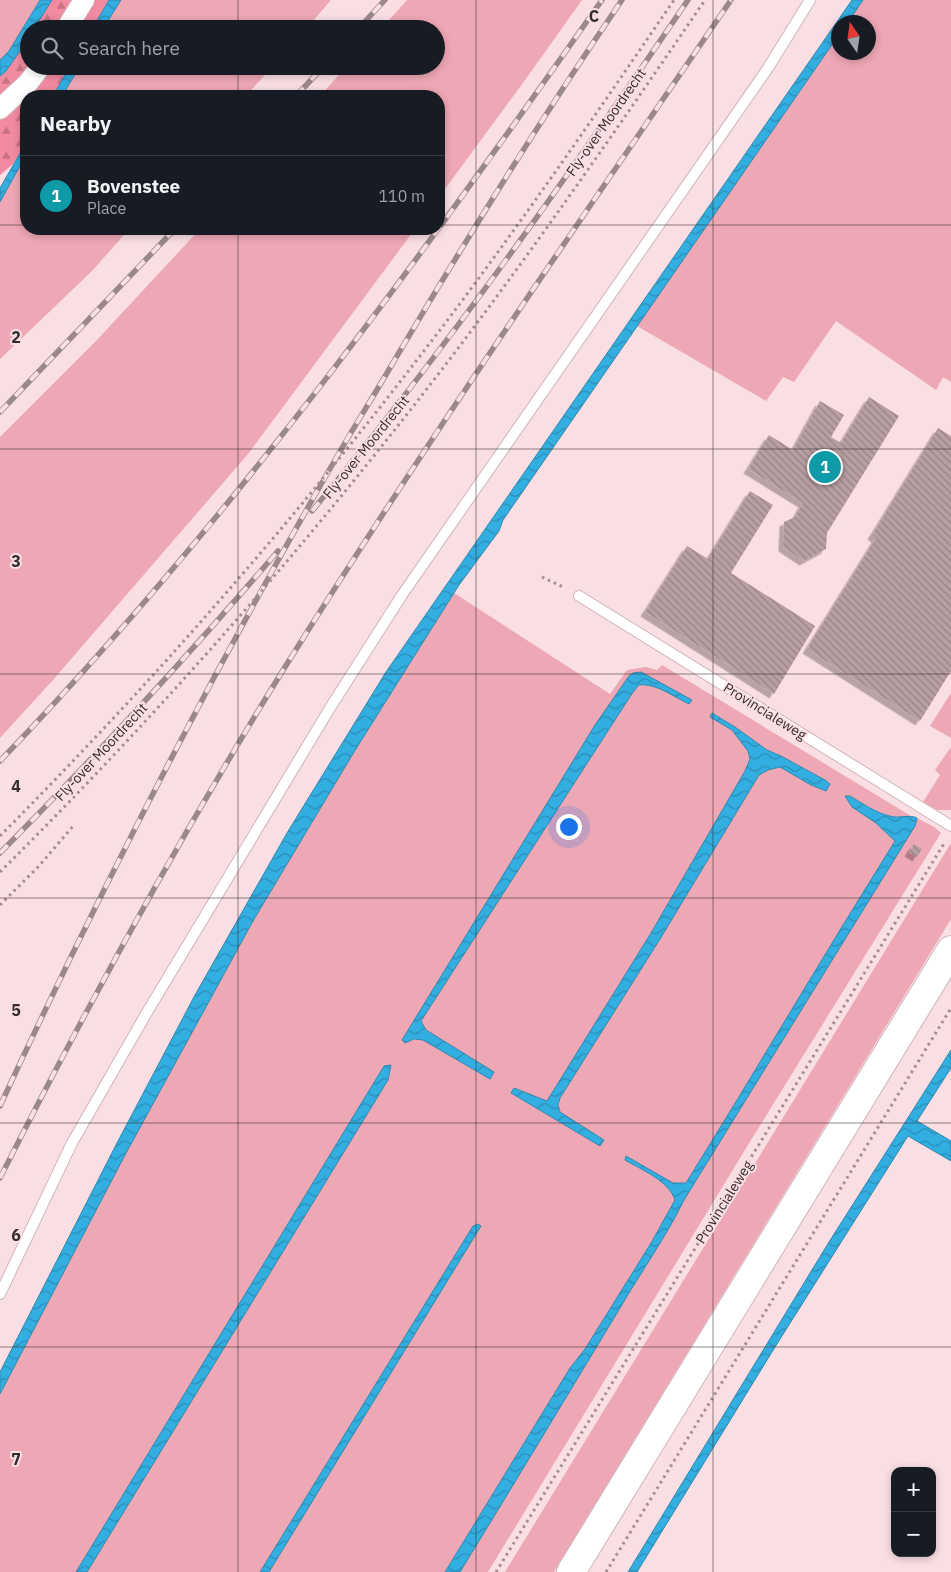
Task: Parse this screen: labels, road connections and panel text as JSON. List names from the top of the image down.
{
  "streets": {
    "lane": ["Provincialeweg"],
    "path": ["Fly-over Moordrecht"]
  },
  "north": "top",
  "page": {
    "search": "Search here",
    "heading": "Nearby",
    "list": [
      {
        "mark": "1",
        "name": "Bovenstee",
        "note": "Place",
        "value": "110 m"
      }
    ],
    "pins": "1",
    "map_buttons": ["+", "−"]
  },
  "grid": {
    "columns": ["C"],
    "rows": [
      "2",
      "3",
      "4",
      "5",
      "6",
      "7"
    ]
  }
}
